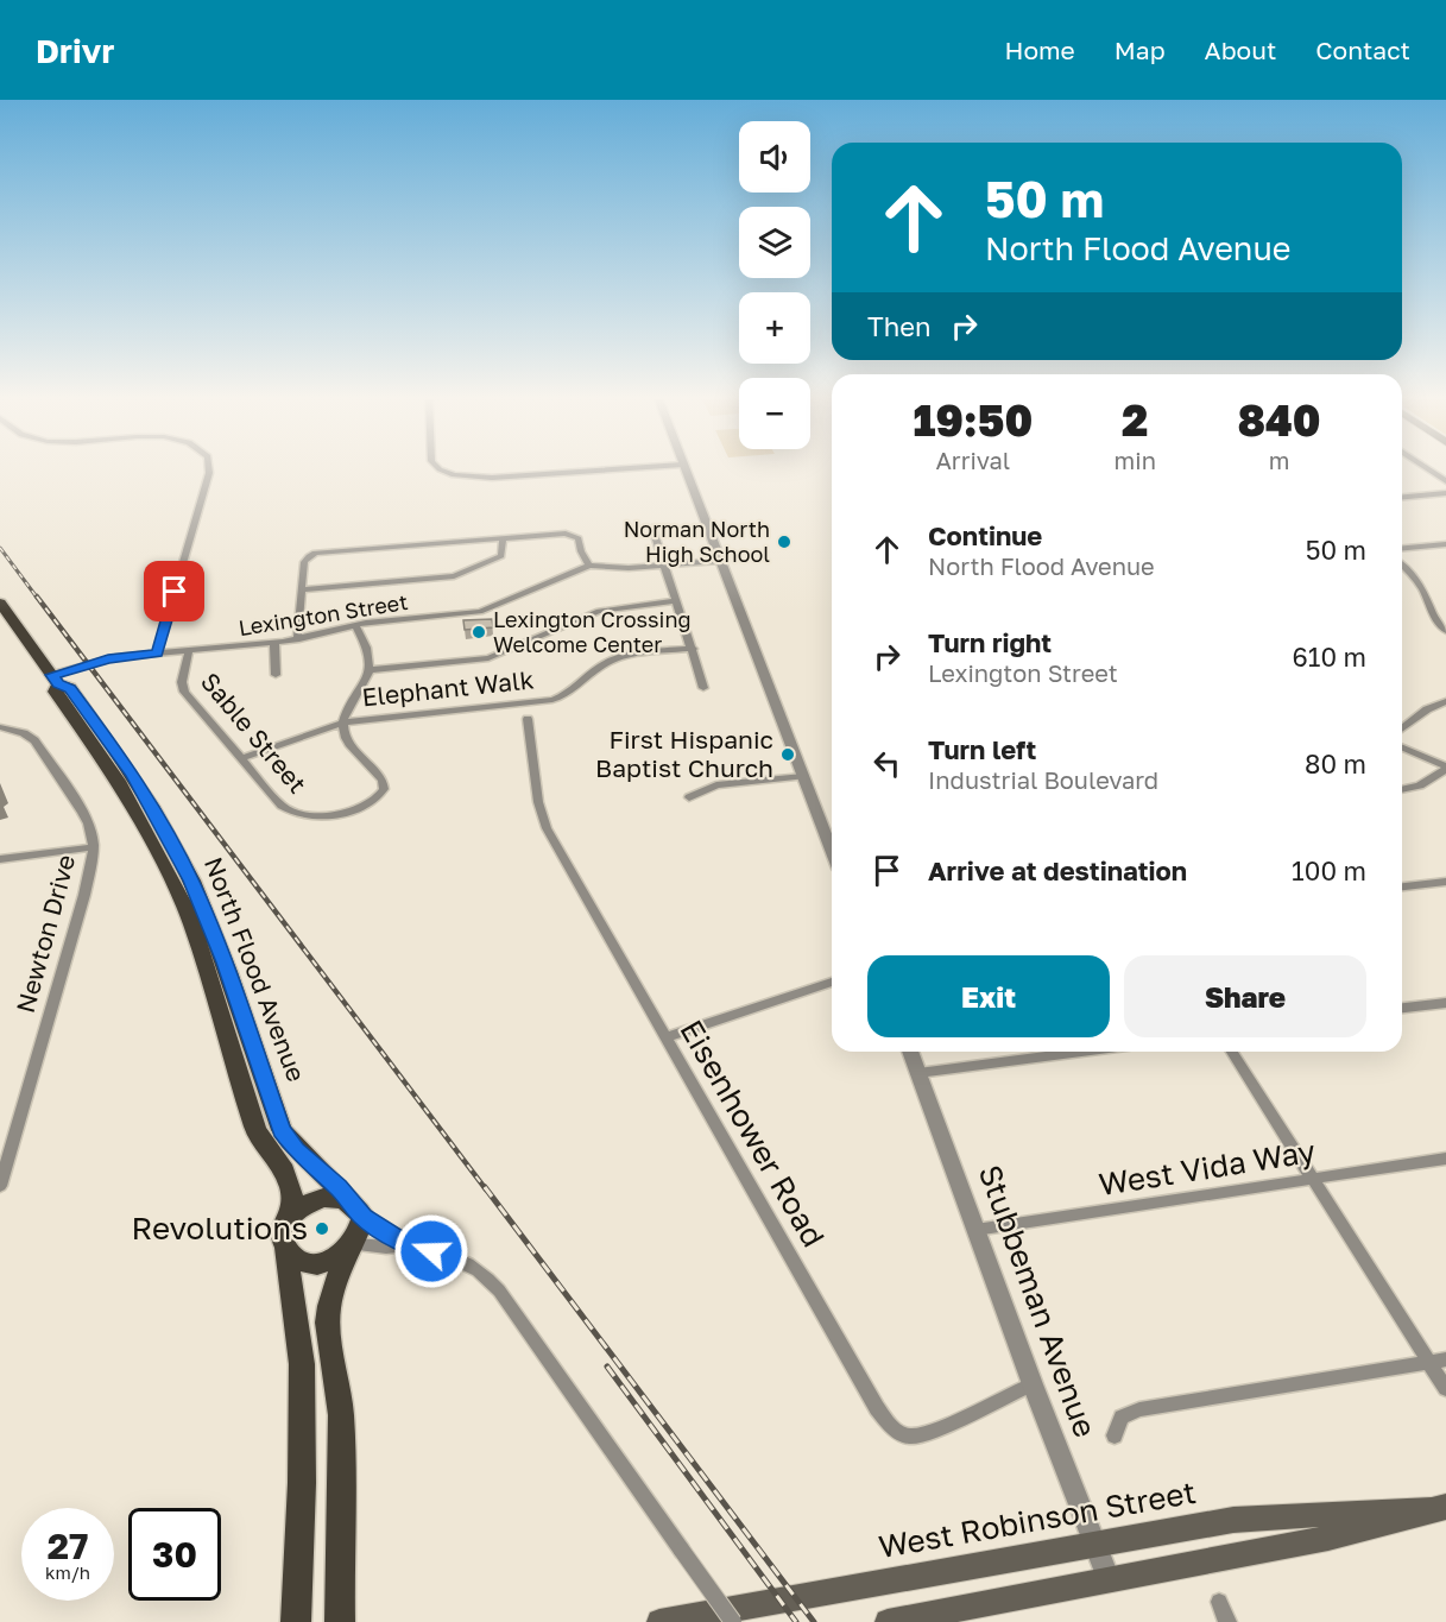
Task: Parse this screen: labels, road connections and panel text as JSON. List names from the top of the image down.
{
  "streets": {
    "main road": ["North Flood Avenue", "West Robinson Street"],
    "street": [
      "Lexington Street",
      "Elephant Walk",
      "Sable Street",
      "Newton Drive",
      "Eisenhower Road",
      "West Vida Way",
      "Stubbeman Avenue"
    ]
  },
  "crossings": [
    ["Lexington Street", "Sable Street"],
    ["Lexington Street", "North Flood Avenue"],
    ["Elephant Walk", "Sable Street"],
    ["Eisenhower Road", "Stubbeman Avenue"],
    ["West Vida Way", "Stubbeman Avenue"],
    ["Stubbeman Avenue", "West Robinson Street"]
  ],
  "places": [
    "Norman North High School",
    "Lexington Crossing Welcome Center",
    "First Hispanic Baptist Church",
    "Revolutions"
  ],
  "page": {
    "header": "Drivr",
    "nav": [
      "Home",
      "Map",
      "About",
      "Contact"
    ],
    "map_buttons": ["+", "−"],
    "turn": ["50 m", "North Flood Avenue"],
    "then": "Then",
    "eta": [
      "19:50",
      "Arrival",
      "2",
      "min",
      "840",
      "m"
    ],
    "list": [
      {
        "name": "Continue",
        "note": "North Flood Avenue",
        "value": "50 m"
      },
      {
        "name": "Turn right",
        "note": "Lexington Street",
        "value": "610 m"
      },
      {
        "name": "Turn left",
        "note": "Industrial Boulevard",
        "value": "80 m"
      },
      {
        "name": "Arrive at destination",
        "value": "100 m"
      }
    ],
    "buttons": ["Exit", "Share"],
    "speed": "27 km/h",
    "limit": "30"
  }
}
